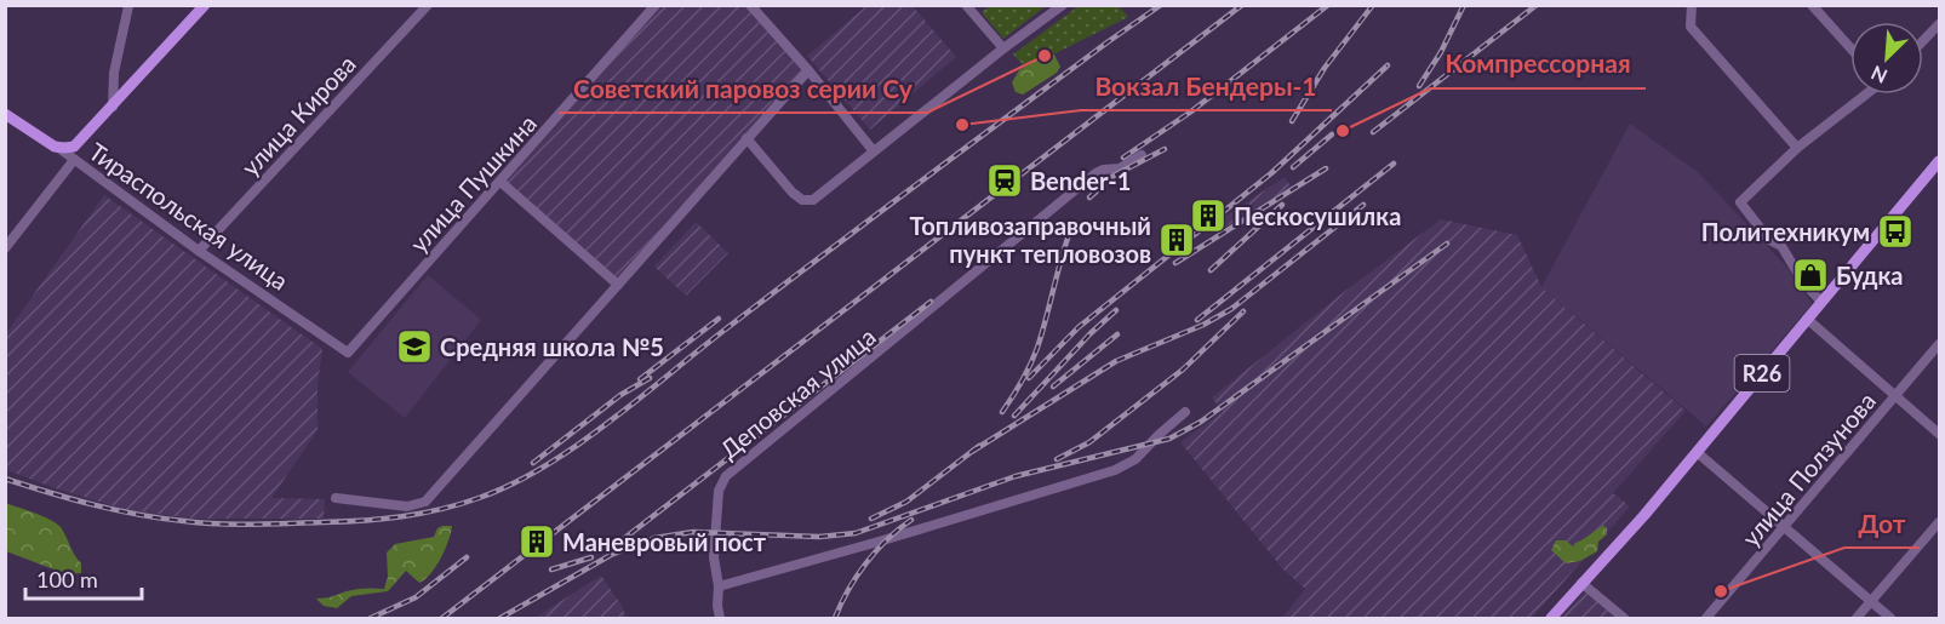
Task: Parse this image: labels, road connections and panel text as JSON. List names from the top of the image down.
{
  "streets": {
    "main road": ["Тираспольская улица", "R26"],
    "street": [
      "улица Кирова",
      "улица Пушкина",
      "Деповская улица",
      "улица Ползунова"
    ]
  },
  "crossings": [
    ["улица Кирова", "Тираспольская улица"],
    ["улица Пушкина", "Тираспольская улица"]
  ],
  "places": {
    "other": [
      "Советский паровоз серии Су",
      "Вокзал Бендеры-1",
      "Компрессорная",
      "Дот"
    ],
    "station": ["Bender-1"],
    "building": ["Пескосушилка", "Топливозаправочный пункт тепловозов", "Маневровый пост"],
    "bus stop": ["Политехникум"],
    "shop": ["Будка"],
    "school or university": ["Средняя школа №5"]
  },
  "scale_bar": "100 m",
  "north": "bottom left"
}
